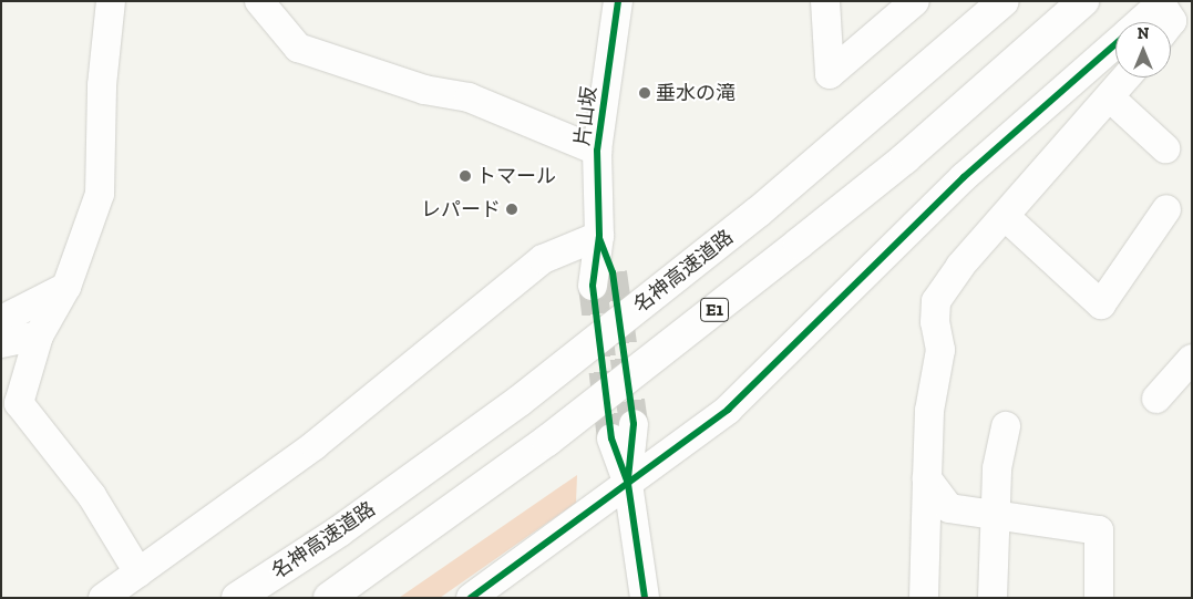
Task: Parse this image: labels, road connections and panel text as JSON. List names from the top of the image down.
{
  "streets": {
    "highway": ["名神高速道路", "E1"],
    "street": ["片山坂"]
  },
  "places": ["垂水の滝", "トマール", "レパード"],
  "north": "top"
}
